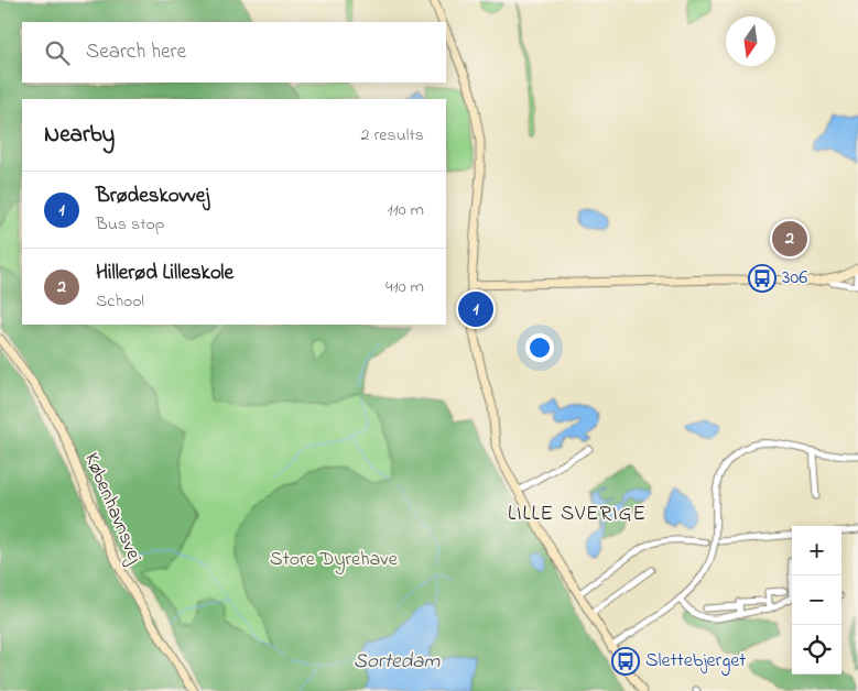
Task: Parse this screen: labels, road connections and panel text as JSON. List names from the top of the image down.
{
  "streets": {
    "street": ["Københavnsvej"]
  },
  "districts": ["LILLE SVERIGE"],
  "water": ["Sortedam"],
  "parks": ["Store Dyrehave"],
  "places": {
    "bus stop": ["306", "Slettebjerget"]
  },
  "north": "bottom",
  "page": {
    "search": "Search here",
    "heading": ["Nearby", "2 results"],
    "list": [
      {
        "mark": "1",
        "name": "Brødeskovvej",
        "note": "Bus stop",
        "value": "110 m"
      },
      {
        "mark": "2",
        "name": "Hillerød Lilleskole",
        "note": "School",
        "value": "410 m"
      }
    ],
    "pins": ["2", "1"],
    "map_buttons": ["+", "−"]
  }
}
